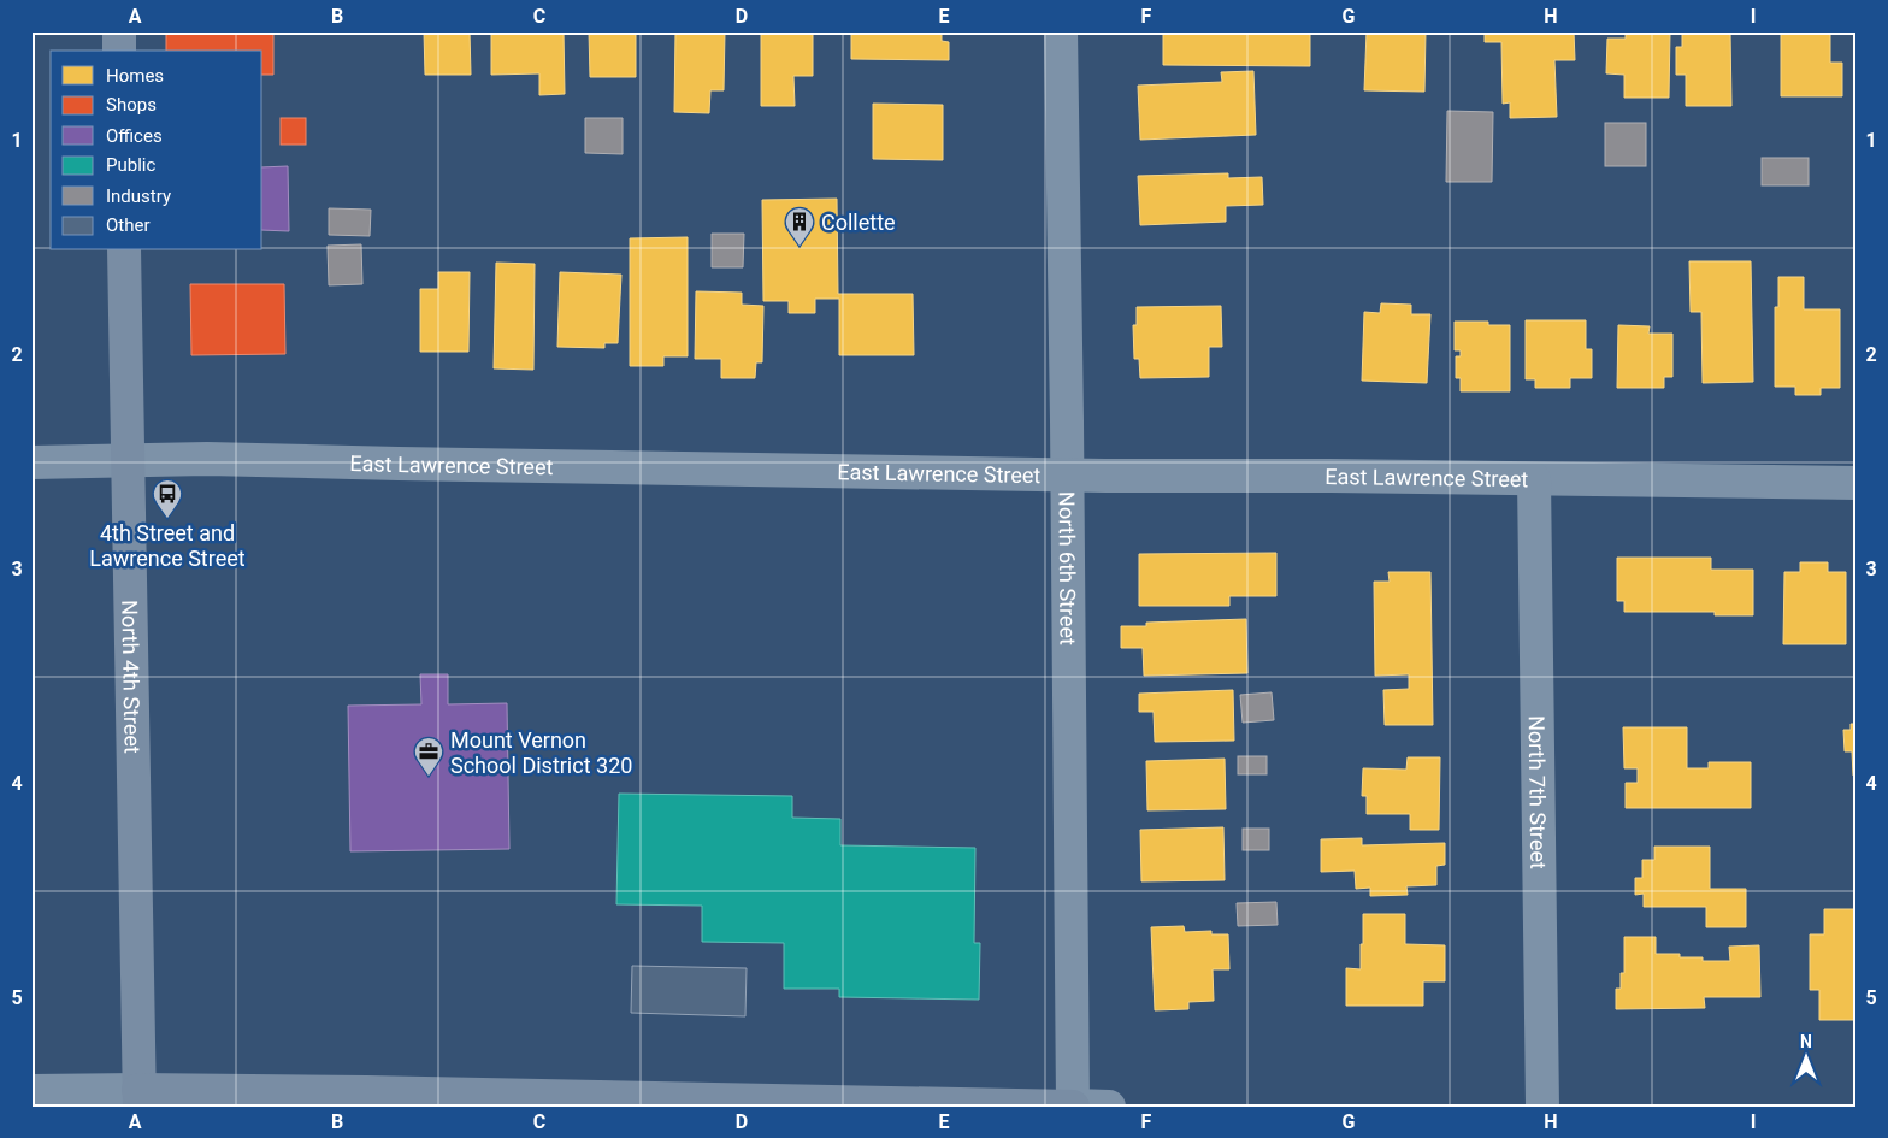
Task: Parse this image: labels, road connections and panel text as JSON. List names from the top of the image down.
{
  "streets": {
    "street": [
      "East Lawrence Street",
      "North 6th Street",
      "North 4th Street",
      "North 7th Street"
    ]
  },
  "crossings": [
    ["East Lawrence Street", "North 6th Street"],
    ["East Lawrence Street", "North 4th Street"],
    ["East Lawrence Street", "North 7th Street"]
  ],
  "places": {
    "building": ["Collette"],
    "bus stop": ["4th Street and Lawrence Street"],
    "office": ["Mount Vernon School District 320"]
  },
  "legend": [
    "Homes",
    "Shops",
    "Offices",
    "Public",
    "Industry",
    "Other"
  ],
  "north": "top",
  "grid": {
    "columns": [
      "A",
      "B",
      "C",
      "D",
      "E",
      "F",
      "G",
      "H",
      "I"
    ],
    "rows": [
      "1",
      "2",
      "3",
      "4",
      "5"
    ]
  }
}
